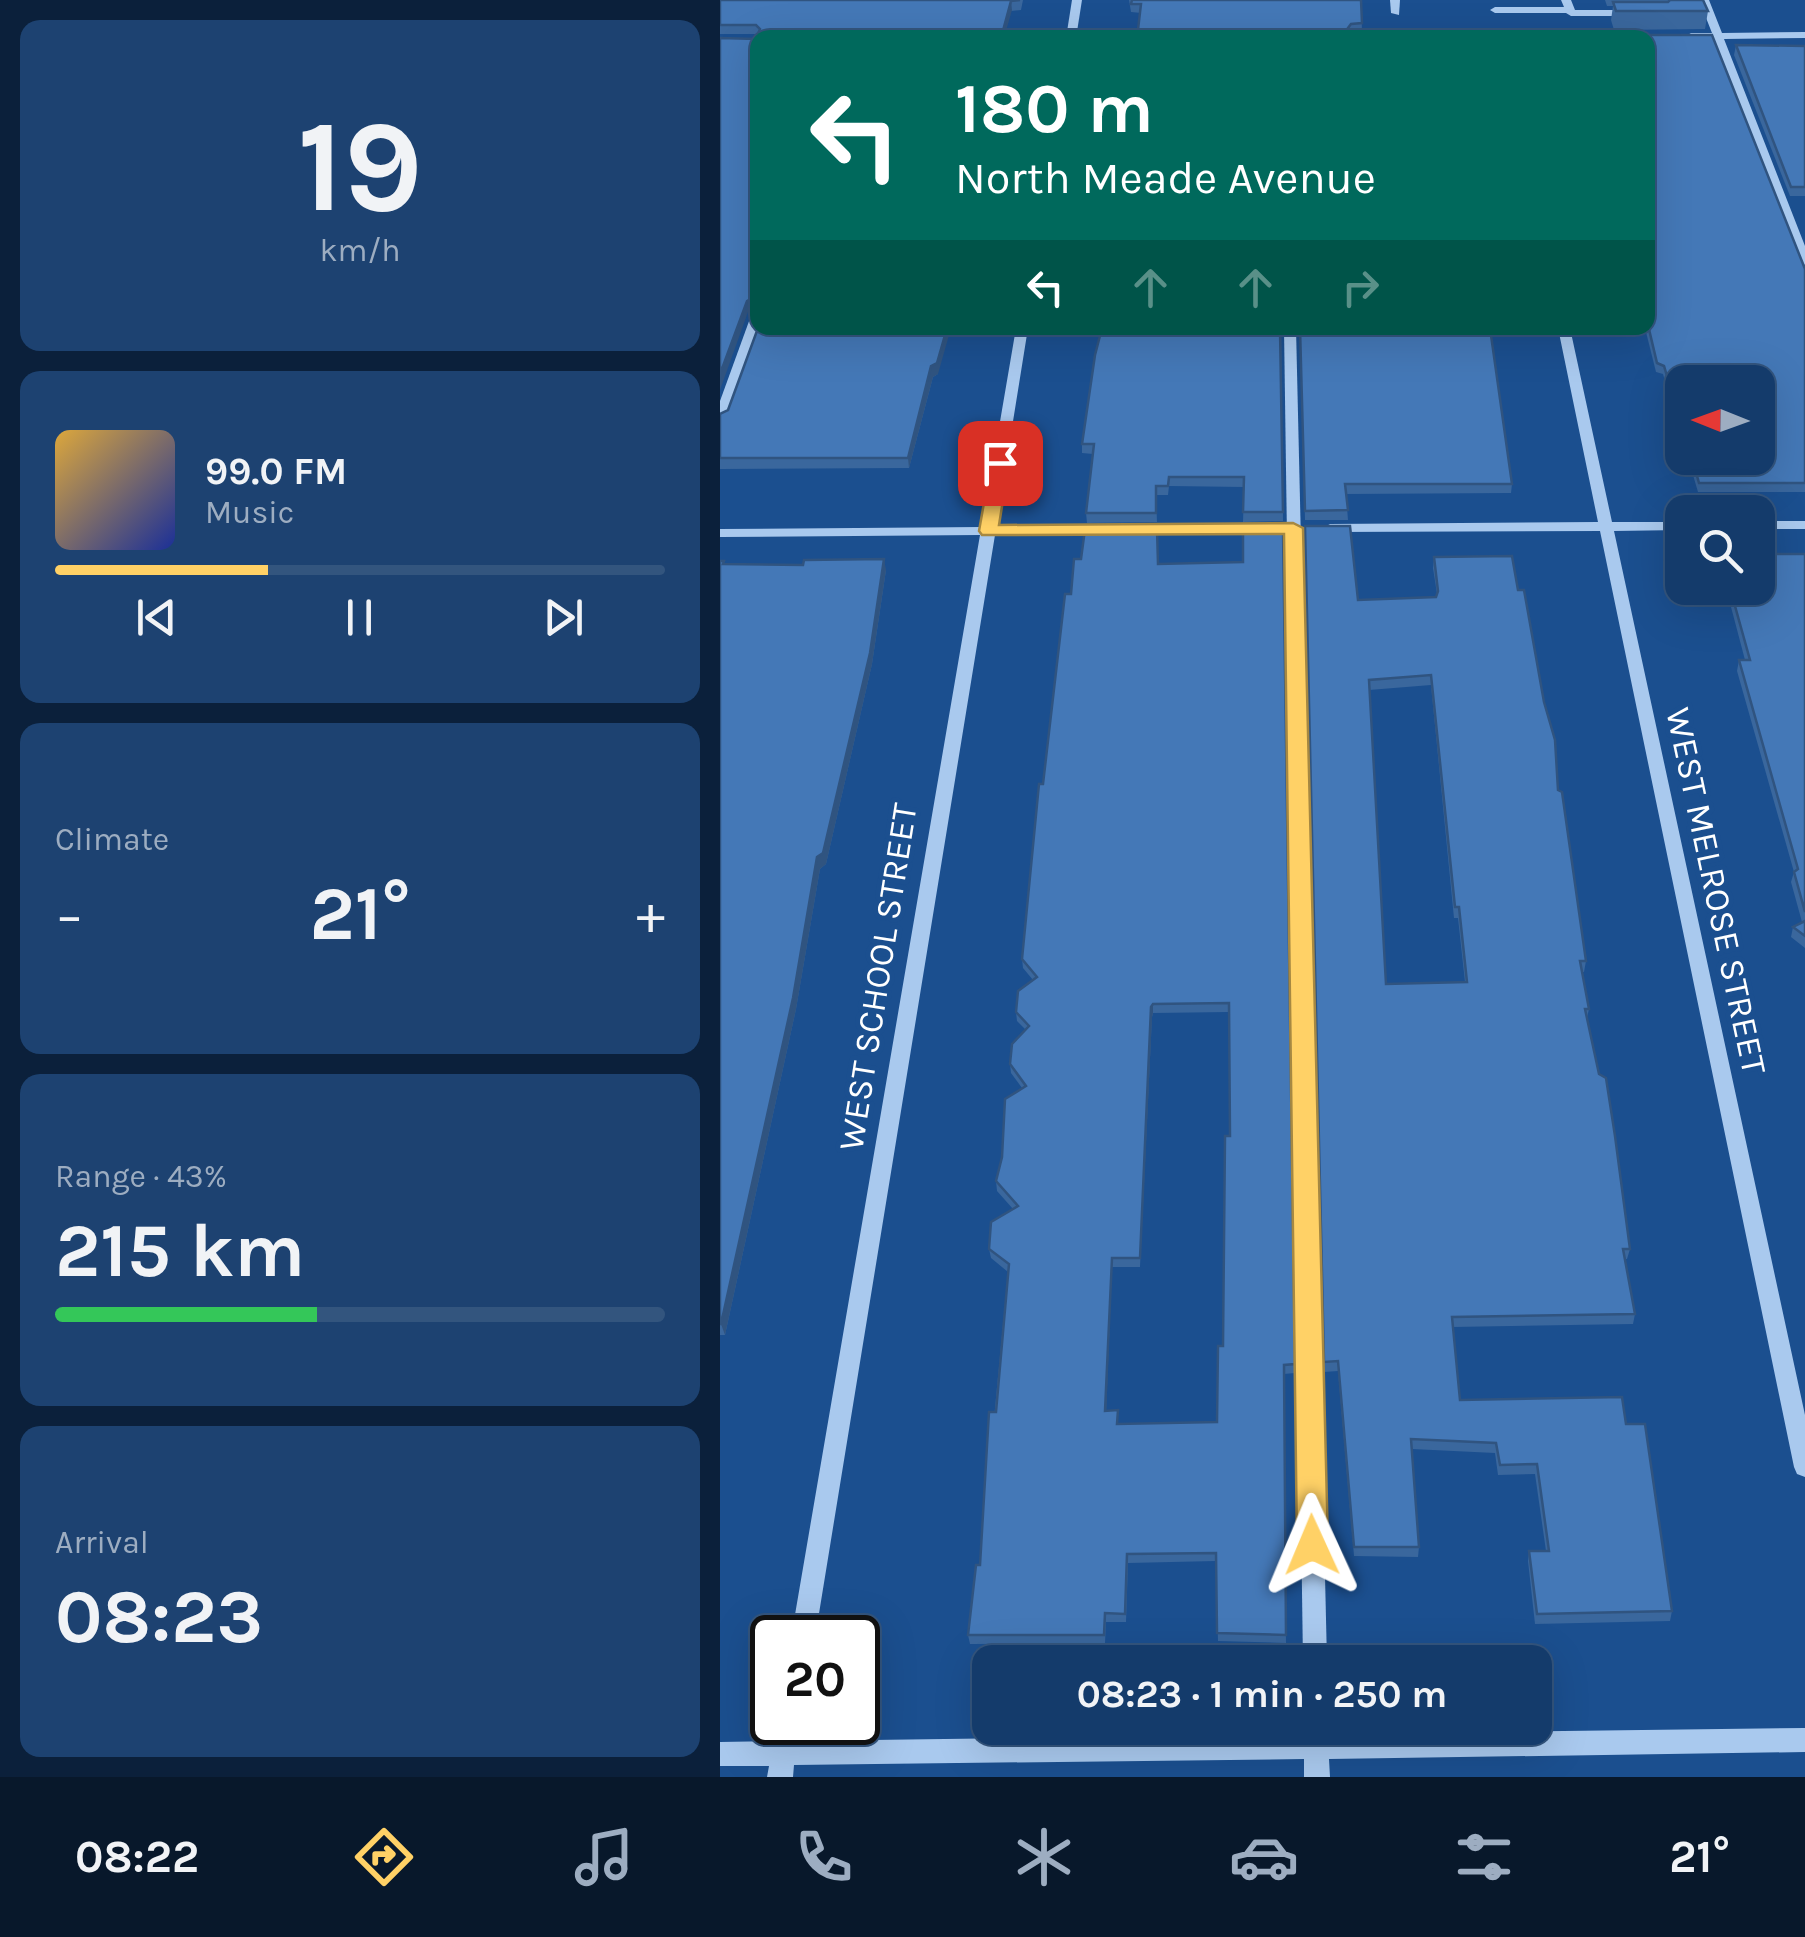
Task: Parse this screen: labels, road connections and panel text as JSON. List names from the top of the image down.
{
  "streets": {
    "street": ["WEST MELROSE STREET", "WEST SCHOOL STREET"]
  },
  "north": "left",
  "page": {
    "tile": [
      ["19", "km/h"],
      "Climate",
      ["Range · 43%", "215 km"],
      ["Arrival", "08:23"]
    ],
    "turn": ["180 m", "North Meade Avenue"],
    "song": ["99.0 FM", "Music"],
    "heat": ["−", "21°", "+"],
    "limit": "20",
    "trip": "08:23 · 1 min · 250 m",
    "tabs": ["08:22", "21°"]
  }
}
